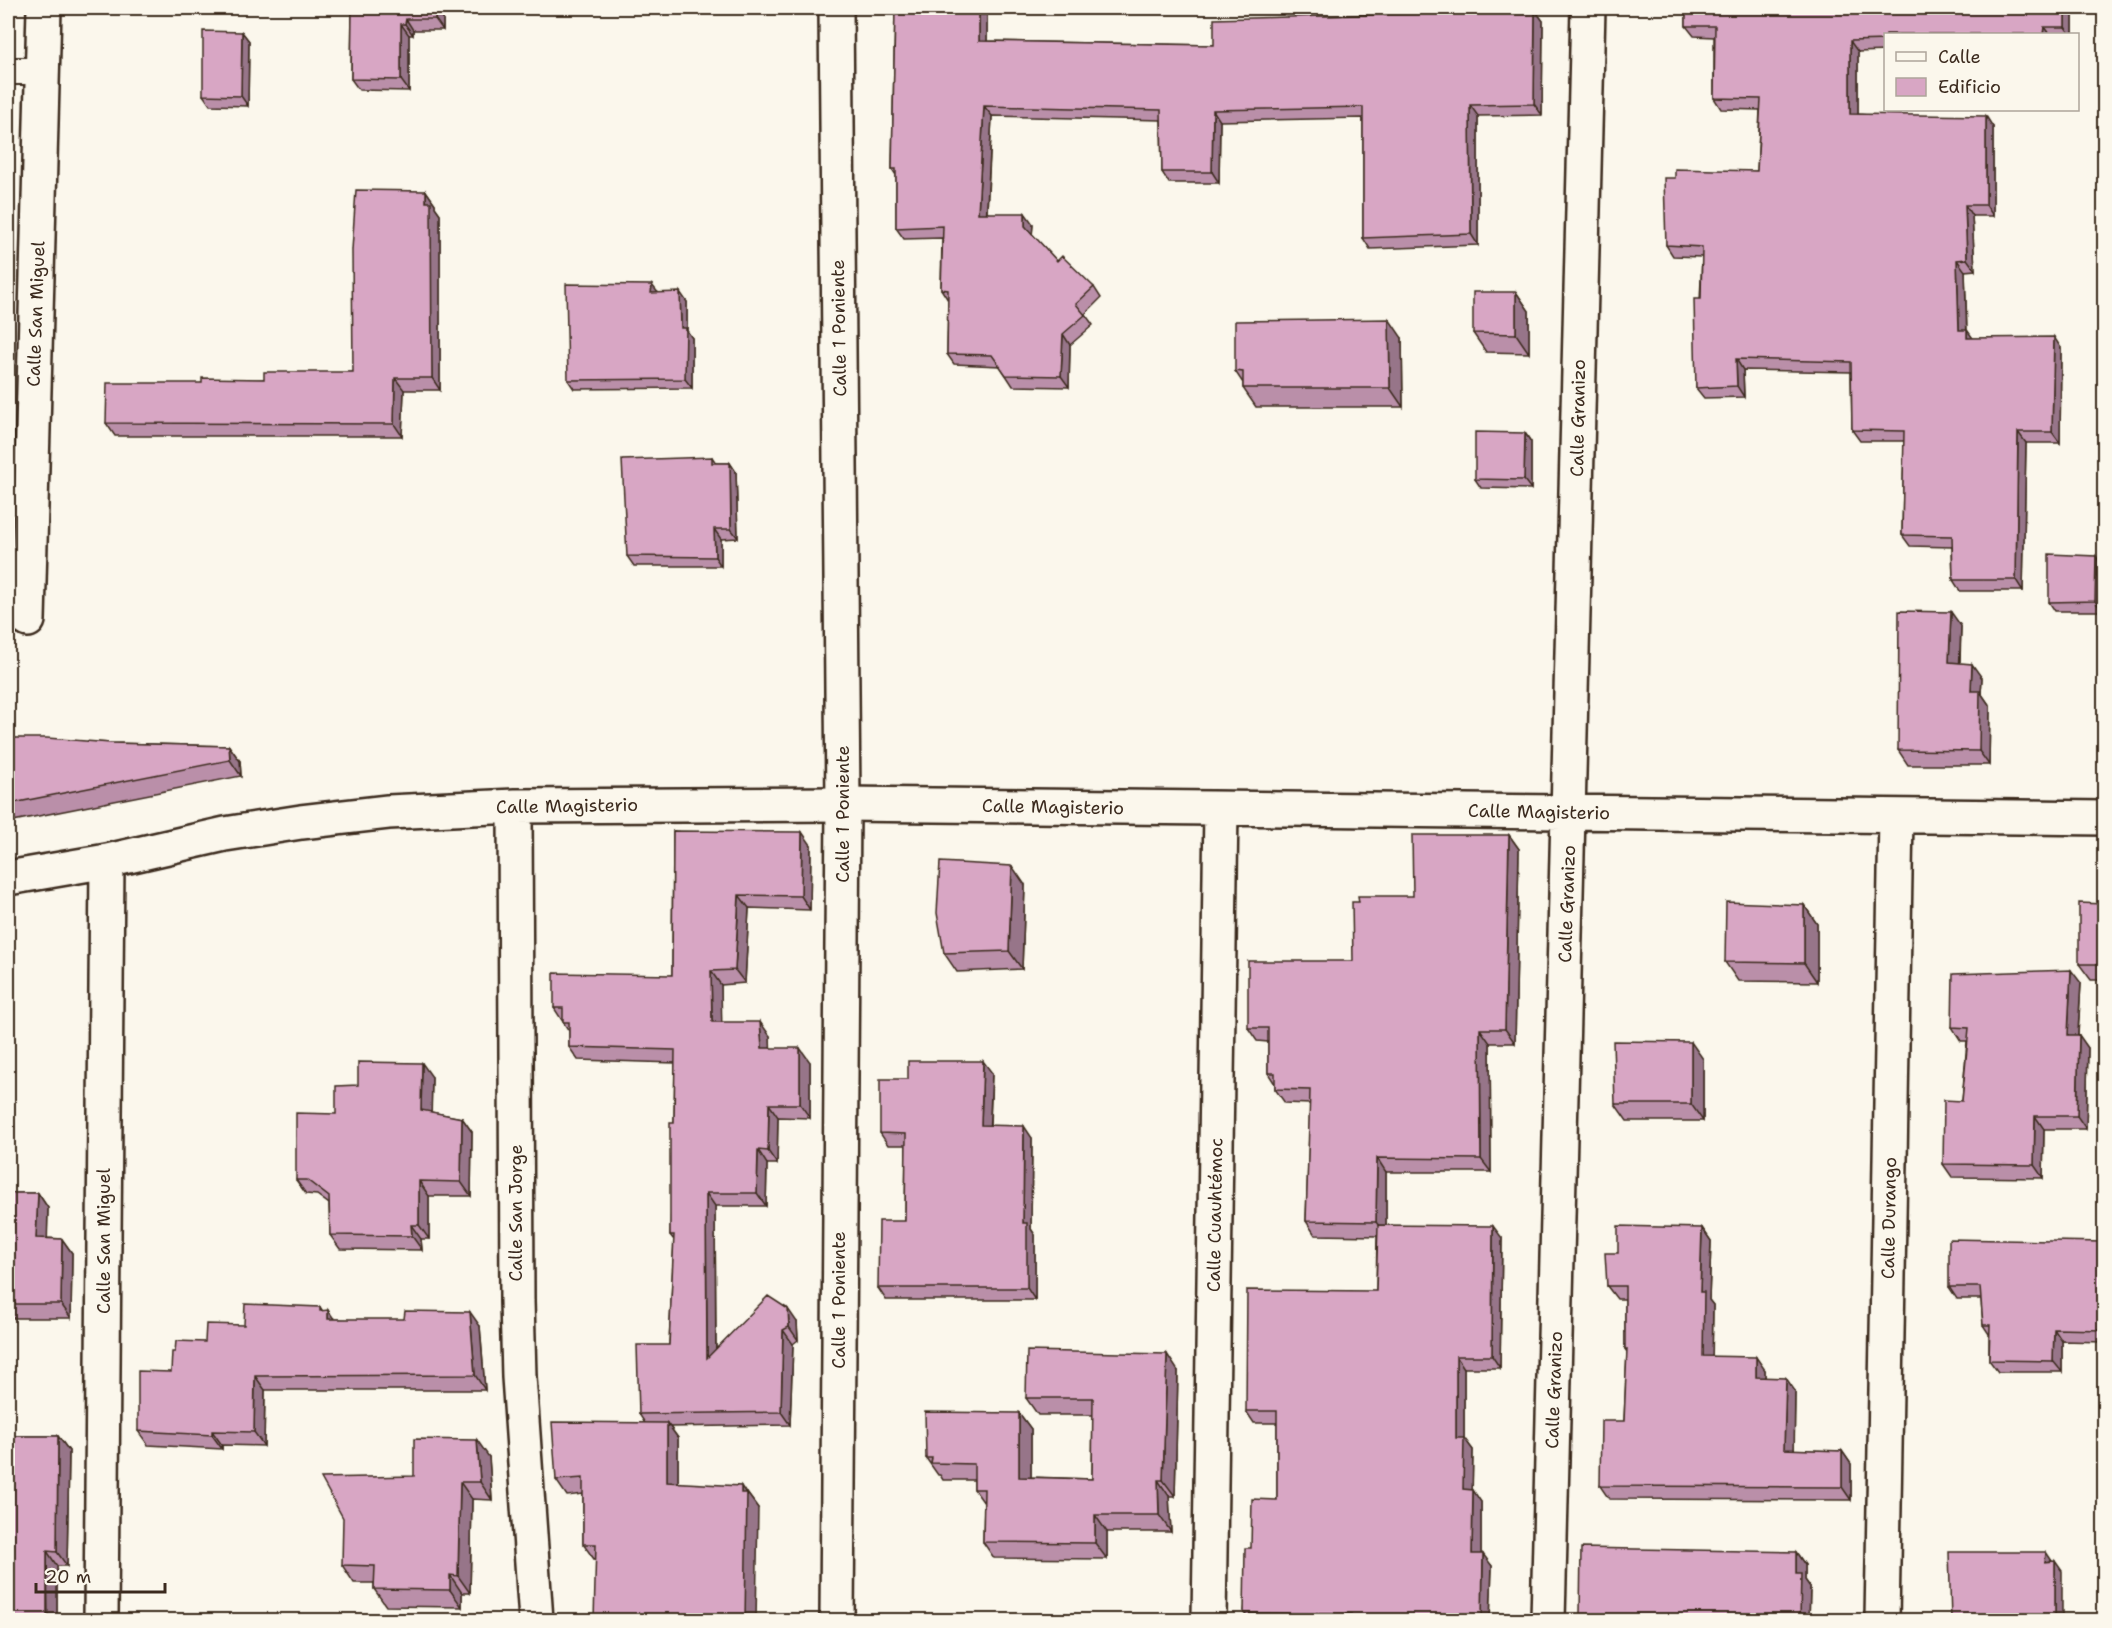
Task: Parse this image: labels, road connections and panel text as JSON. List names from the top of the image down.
{
  "streets": {
    "street": [
      "Calle San Miguel",
      "Calle 1 Poniente",
      "Calle Granizo",
      "Calle Magisterio",
      "Calle San Jorge",
      "Calle Cuauhtémoc",
      "Calle Durango"
    ]
  },
  "crossings": [
    ["Calle San Miguel", "Calle Magisterio"],
    ["Calle 1 Poniente", "Calle Magisterio"],
    ["Calle Granizo", "Calle Magisterio"],
    ["Calle Magisterio", "Calle San Jorge"],
    ["Calle Magisterio", "Calle Cuauhtémoc"],
    ["Calle Magisterio", "Calle Durango"]
  ],
  "legend": ["Calle", "Edificio"],
  "scale_bar": "20 m"
}
